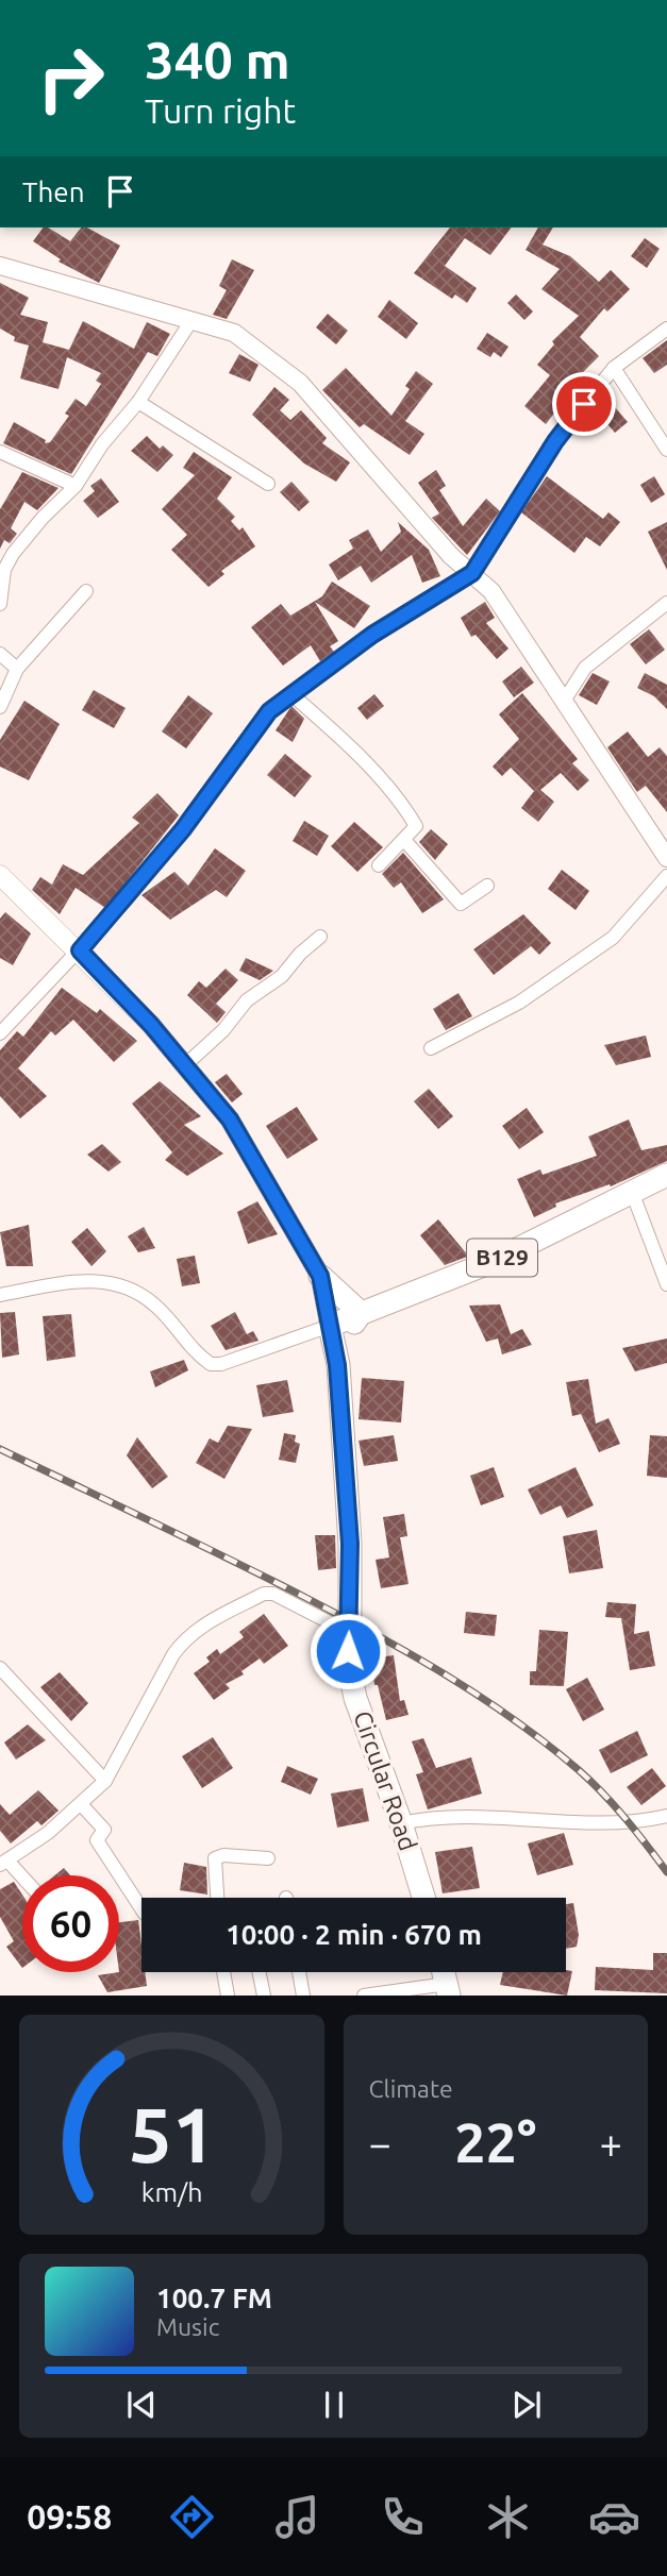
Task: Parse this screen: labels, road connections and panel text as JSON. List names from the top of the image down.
{
  "streets": {
    "main road": ["B129", "Circular Road"]
  },
  "crossings": [
    ["B129", "Circular Road"]
  ],
  "page": {
    "turn": ["340 m", "Turn right"],
    "then": "Then",
    "limit": "60",
    "trip": "10:00 · 2 min · 670 m",
    "tile": "Climate",
    "heat": ["−", "22°", "+"],
    "song": ["100.7 FM", "Music"],
    "tabs": "09:58",
    "gauge": ["51", "km/h"]
  }
}
